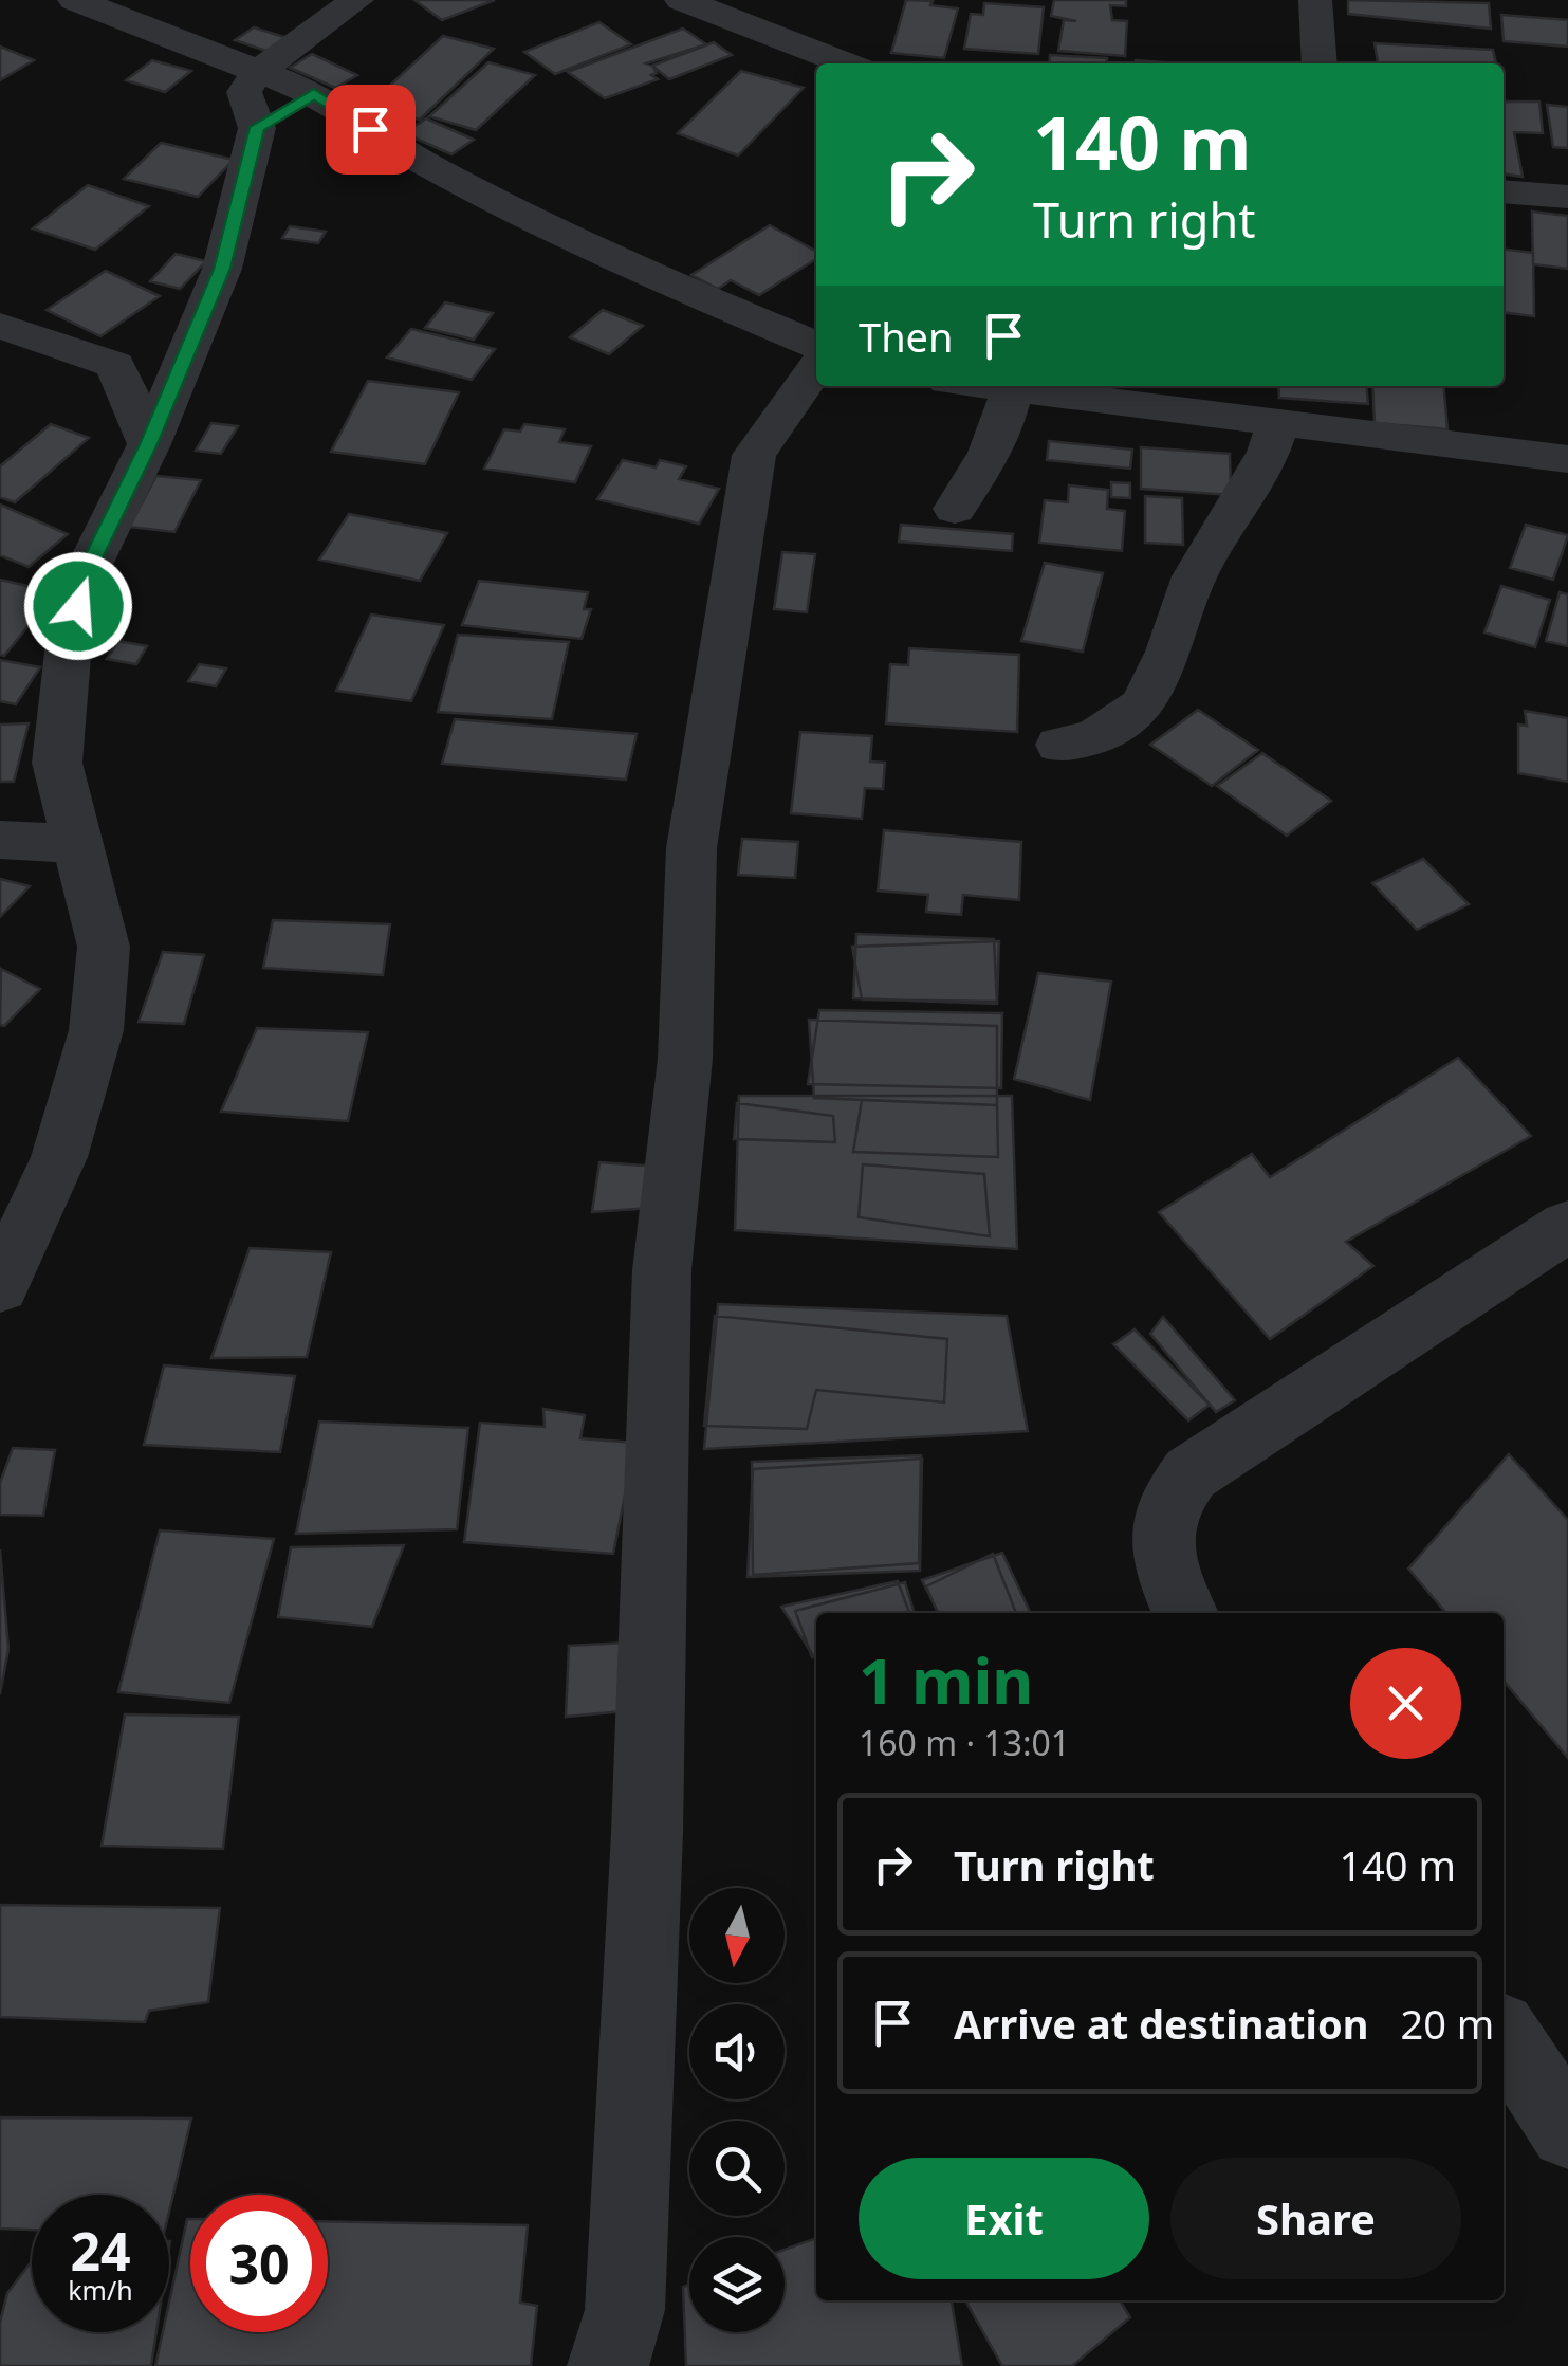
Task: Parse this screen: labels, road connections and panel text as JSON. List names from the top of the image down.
{
  "north": "bottom",
  "page": {
    "turn": ["140 m", "Turn right"],
    "then": "Then",
    "heading": ["1 min", "160 m · 13:01"],
    "list": [
      {
        "name": "Turn right",
        "value": "140 m"
      },
      {
        "name": "Arrive at destination",
        "value": "20 m"
      }
    ],
    "buttons": ["Exit", "Share"],
    "speed": "24 km/h",
    "limit": "30"
  }
}
